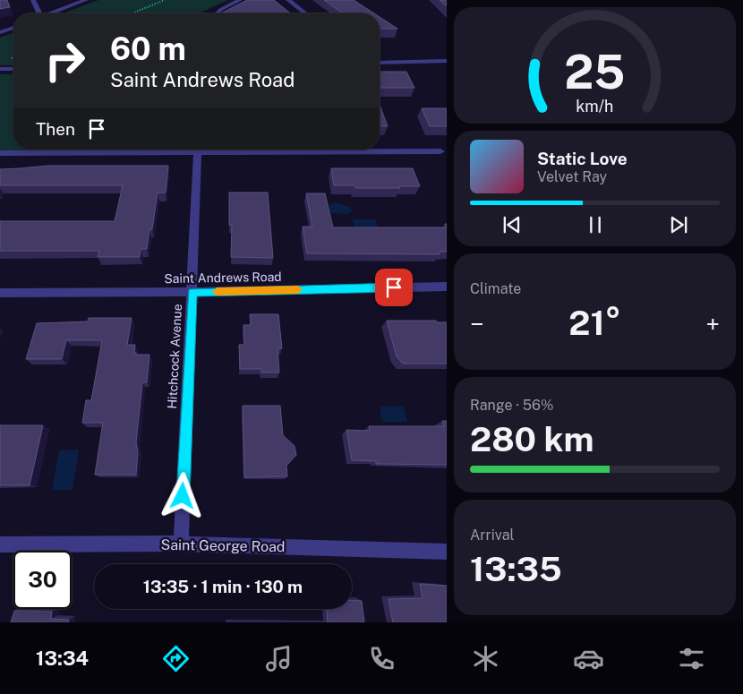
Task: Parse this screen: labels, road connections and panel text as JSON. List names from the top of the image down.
{
  "streets": {
    "street": ["Saint Andrews Road", "Hitchcock Avenue", "Saint George Road"]
  },
  "crossings": [
    ["Saint Andrews Road", "Hitchcock Avenue"],
    ["Hitchcock Avenue", "Saint George Road"]
  ],
  "page": {
    "turn": ["60 m", "Saint Andrews Road"],
    "then": "Then",
    "song": ["Static Love", "Velvet Ray"],
    "tile": [
      "Climate",
      ["Range · 56%", "280 km"],
      ["Arrival", "13:35"]
    ],
    "heat": ["−", "21°", "+"],
    "limit": "30",
    "trip": "13:35 · 1 min · 130 m",
    "tabs": "13:34",
    "gauge": ["25", "km/h"]
  }
}
